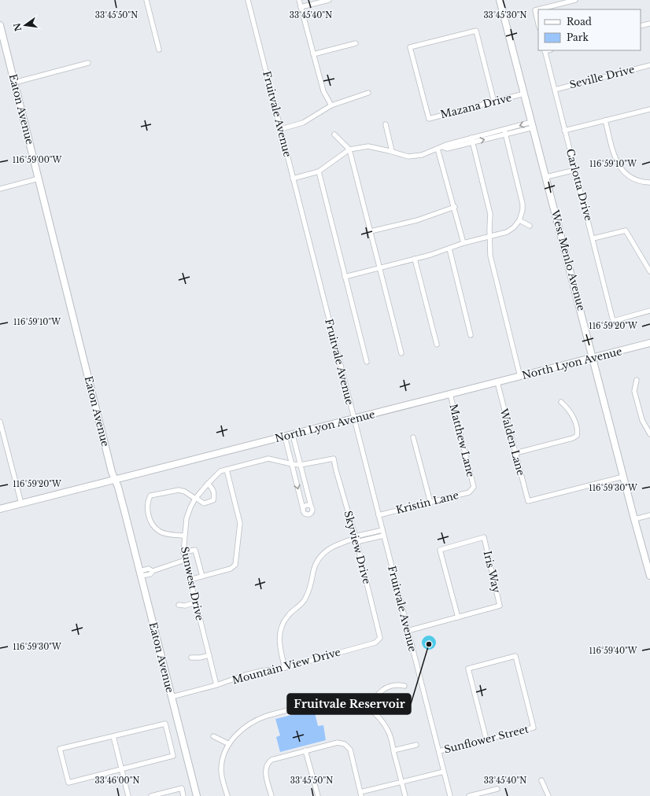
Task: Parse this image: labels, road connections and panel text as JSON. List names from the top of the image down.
{
  "streets": {
    "street": [
      "Seville Drive",
      "Mazana Drive",
      "Eaton Avenue",
      "Fruitvale Avenue",
      "Carlotta Drive",
      "West Menlo Avenue",
      "North Lyon Avenue",
      "Matthew Lane",
      "Walden Lane",
      "Kristin Lane",
      "Skyview Drive",
      "Iris Way",
      "Sunwest Drive",
      "Mountain View Drive",
      "Sunflower Street"
    ]
  },
  "crossings": [
    ["Seville Drive", "Carlotta Drive"],
    ["Mazana Drive", "West Menlo Avenue"],
    ["Eaton Avenue", "North Lyon Avenue"],
    ["Eaton Avenue", "Mountain View Drive"],
    ["Fruitvale Avenue", "North Lyon Avenue"],
    ["Fruitvale Avenue", "Kristin Lane"],
    ["Fruitvale Avenue", "Sunflower Street"],
    ["West Menlo Avenue", "North Lyon Avenue"],
    ["West Menlo Avenue", "Walden Lane"],
    ["North Lyon Avenue", "Matthew Lane"],
    ["North Lyon Avenue", "Walden Lane"],
    ["Matthew Lane", "Kristin Lane"],
    ["Skyview Drive", "Sunwest Drive"],
    ["Skyview Drive", "Mountain View Drive"],
    ["Sunwest Drive", "Mountain View Drive"]
  ],
  "places": ["Fruitvale Reservoir"],
  "legend": ["Road", "Park"],
  "north": "left",
  "coordinates": [
    "33°45'50\"N",
    "33°45'40\"N",
    "33°45'30\"N",
    "116°59'00\"W",
    "116°59'10\"W",
    "116°59'20\"W",
    "116°59'30\"W",
    "116°59'40\"W",
    "33°46'00\"N"
  ]
}
